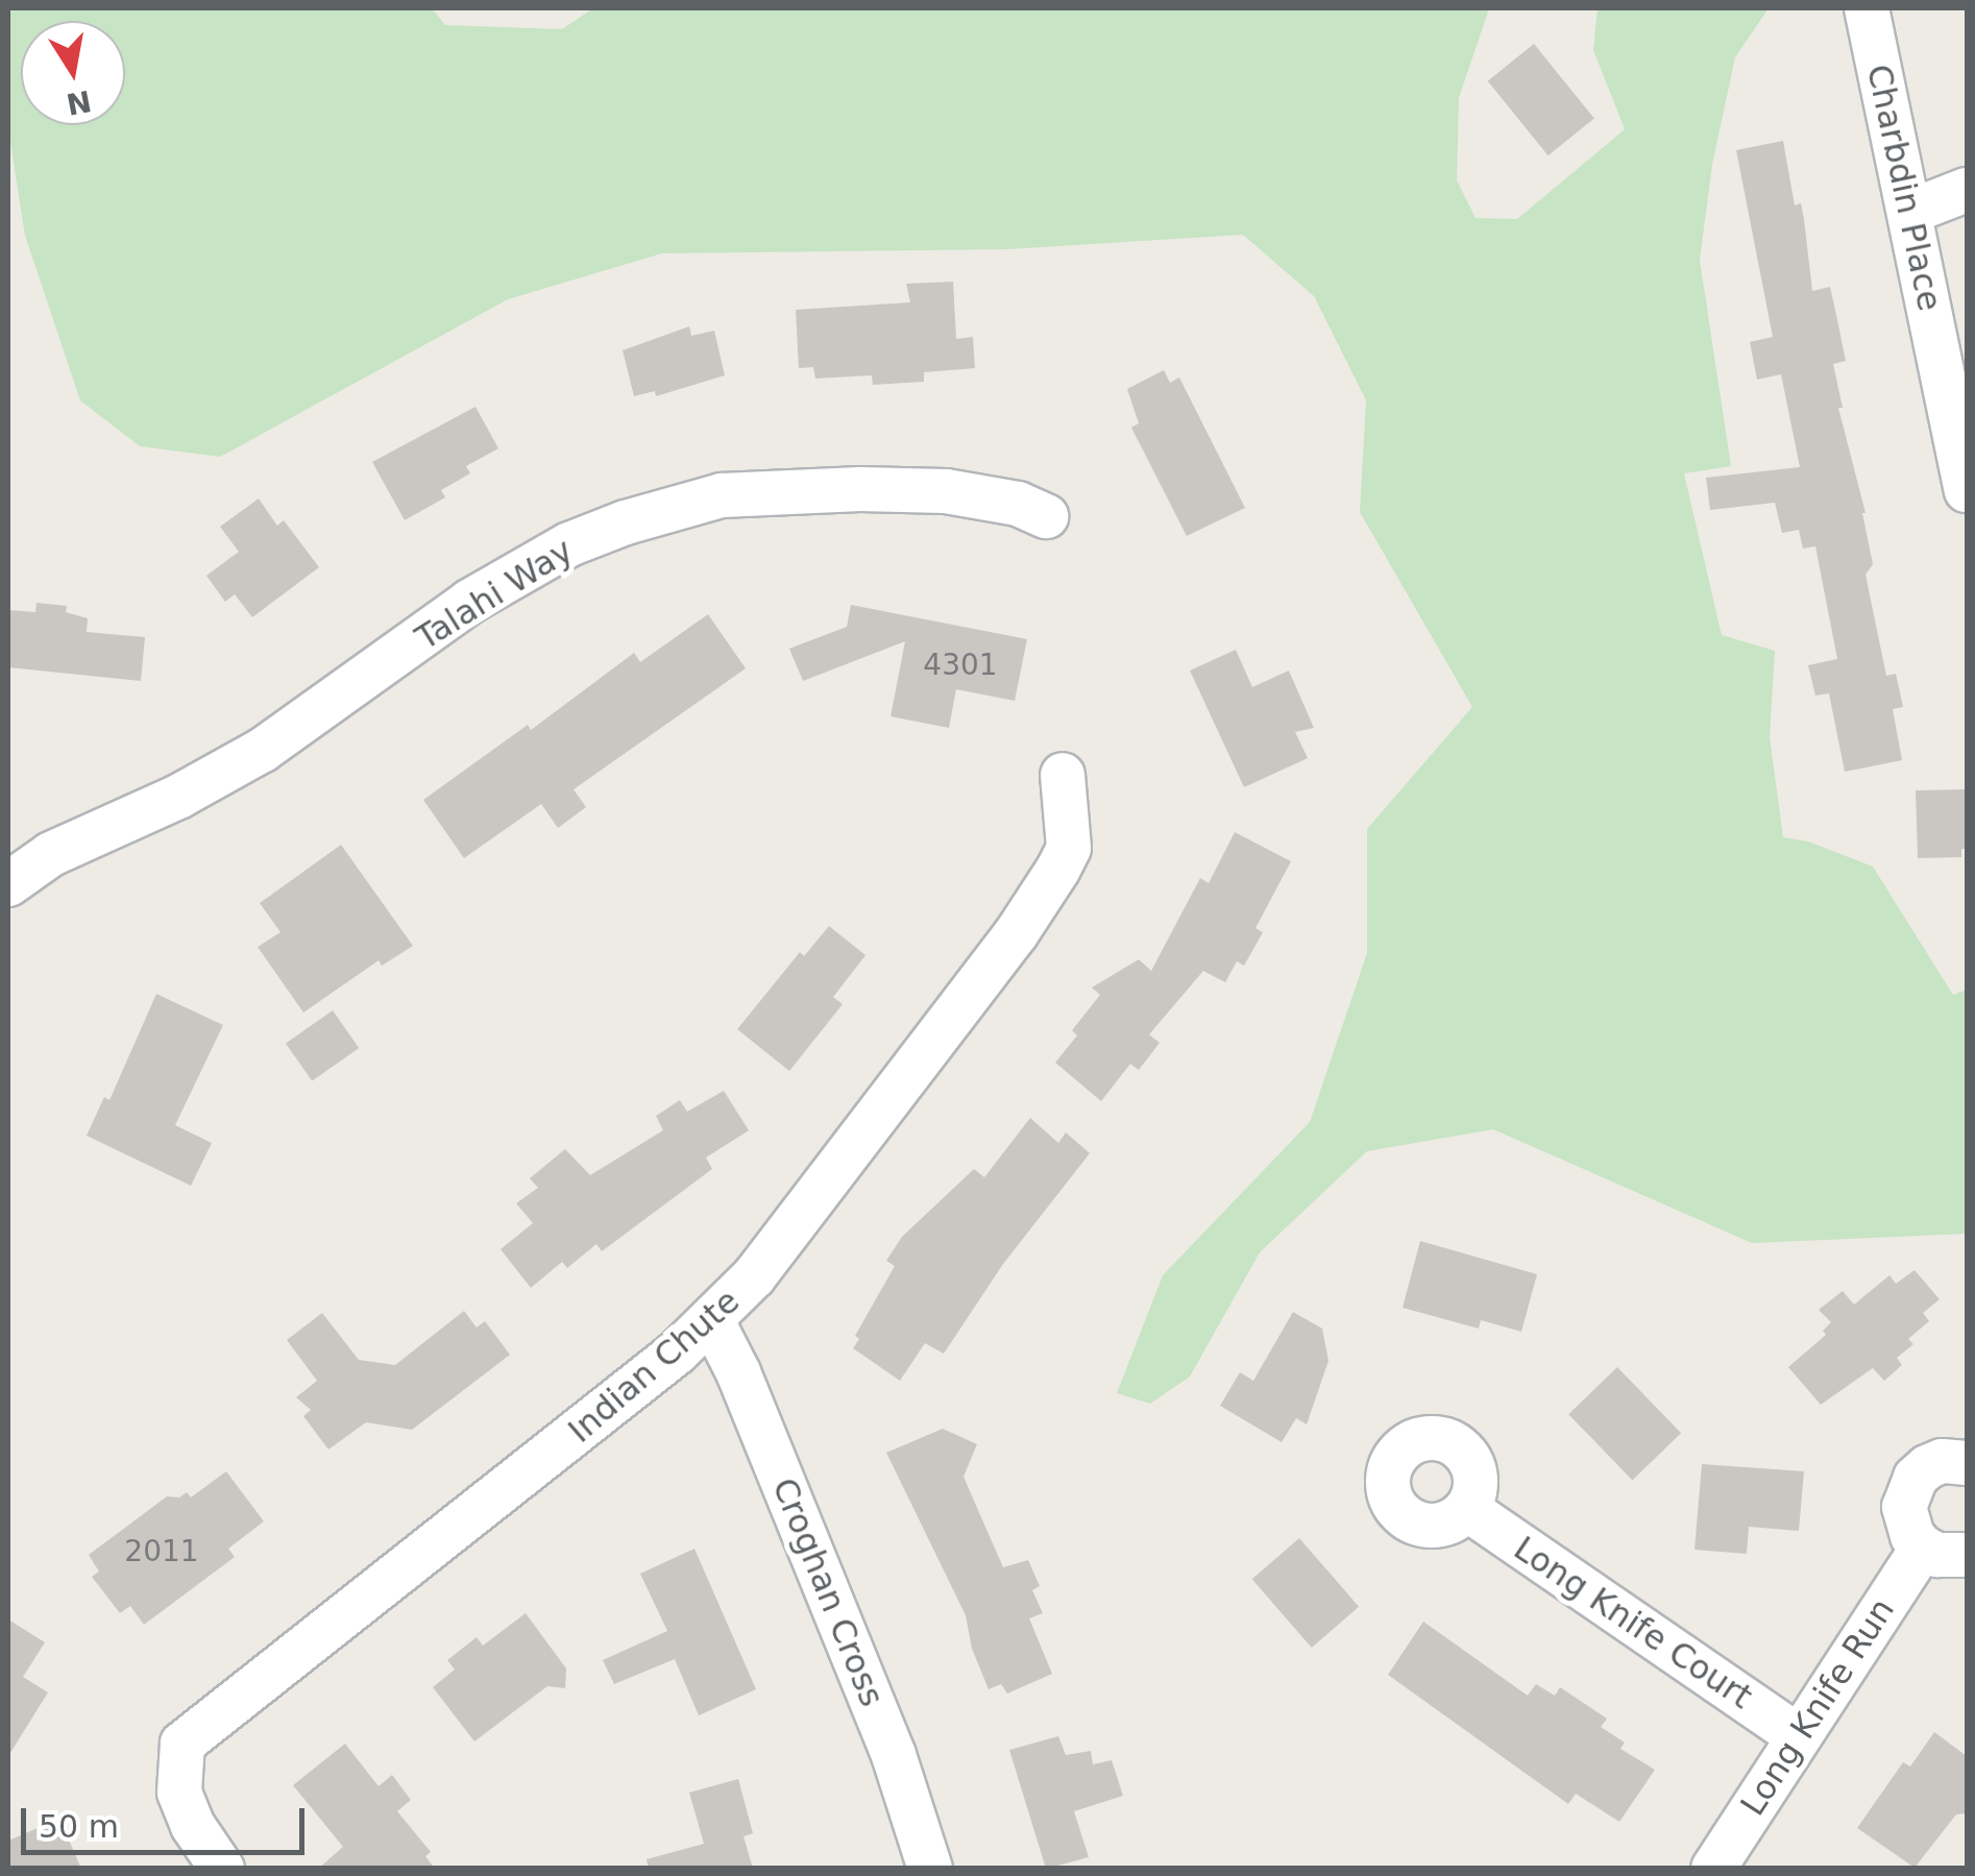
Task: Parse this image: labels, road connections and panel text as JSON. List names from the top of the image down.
{
  "streets": {
    "street": [
      "Charbdin Place",
      "Talahi Way",
      "Indian Chute",
      "Croghan Cross",
      "Long Knife Court",
      "Long Knife Run"
    ]
  },
  "crossings": [
    ["Indian Chute", "Croghan Cross"],
    ["Long Knife Court", "Long Knife Run"]
  ],
  "house_numbers": ["4301", "2011"],
  "scale_bar": "50 m",
  "north": "bottom"
}
